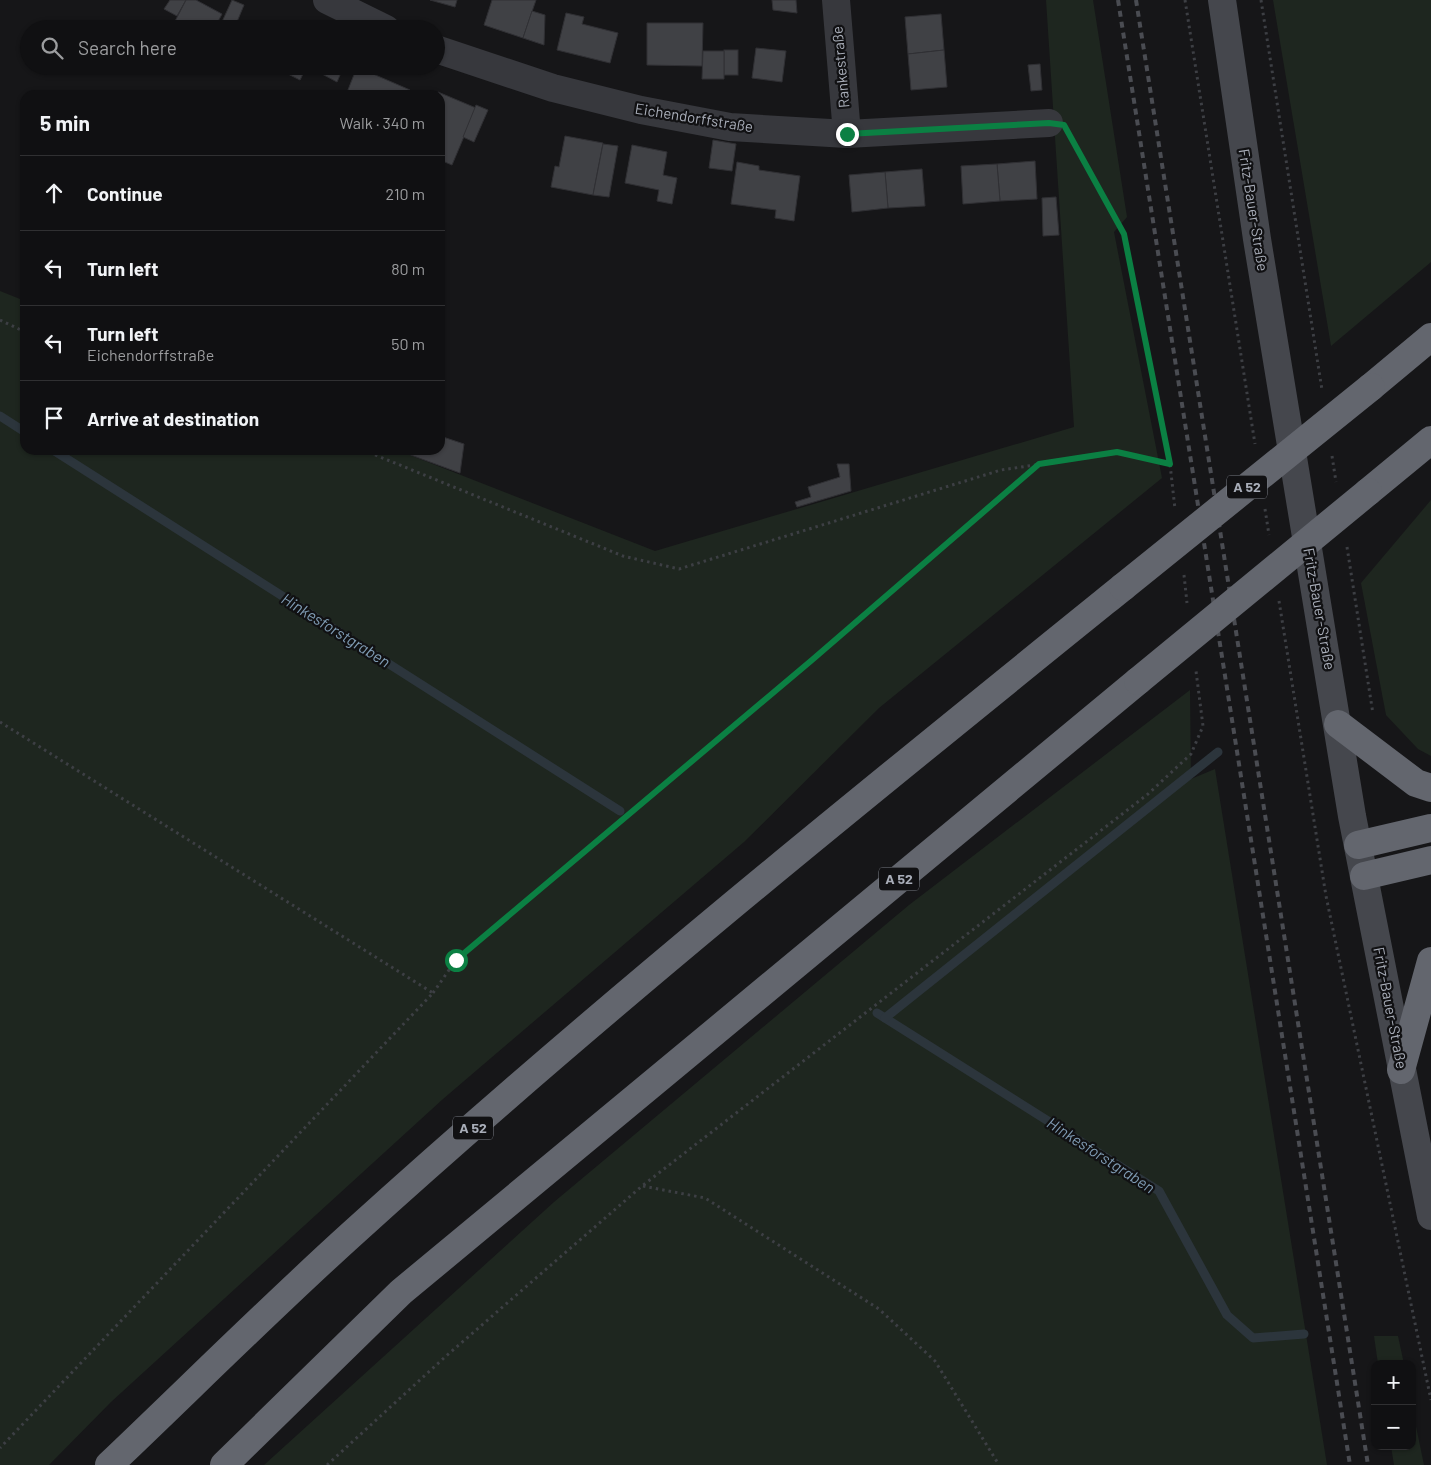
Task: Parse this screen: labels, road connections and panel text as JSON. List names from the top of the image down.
{
  "streets": {
    "highway": ["A 52"],
    "main road": ["Fritz-Bauer-Straße"],
    "street": ["Rankestraße", "Eichendorffstraße"]
  },
  "crossings": [
    ["Rankestraße", "Eichendorffstraße"]
  ],
  "water": ["Hinkesforstgraben"],
  "page": {
    "search": "Search here",
    "heading": ["5 min", "Walk · 340 m"],
    "list": [
      ["Continue", "210 m"],
      ["Turn left", "80 m"],
      ["Turn left", "Eichendorffstraße", "50 m"],
      "Arrive at destination"
    ],
    "map_buttons": ["+", "−"]
  }
}
